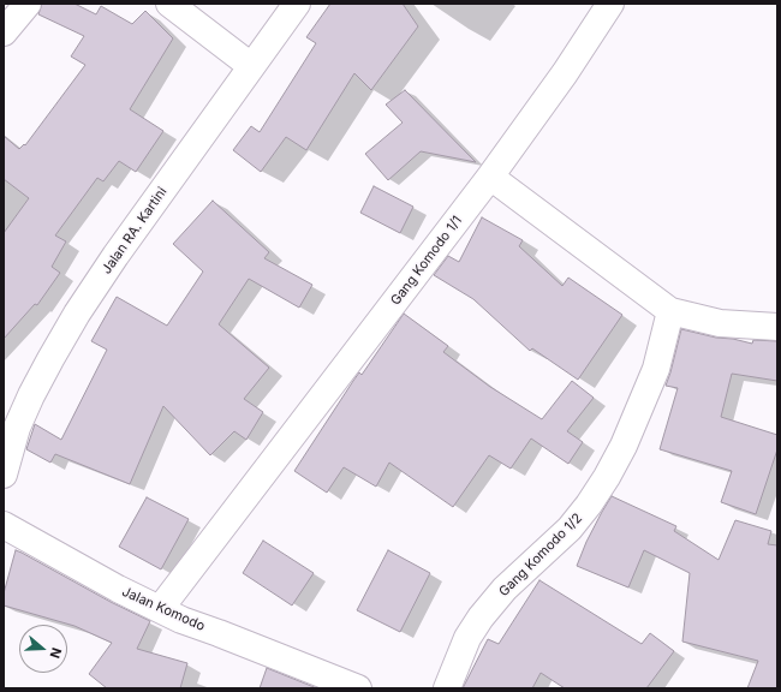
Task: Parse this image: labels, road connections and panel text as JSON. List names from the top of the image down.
{
  "streets": {
    "street": [
      "Jalan RA. Kartini",
      "Gang Komodo 1/1",
      "Gang Komodo 1/2",
      "Jalan Komodo"
    ]
  },
  "crossings": [
    ["Gang Komodo 1/1", "Jalan Komodo"]
  ],
  "north": "right"
}
